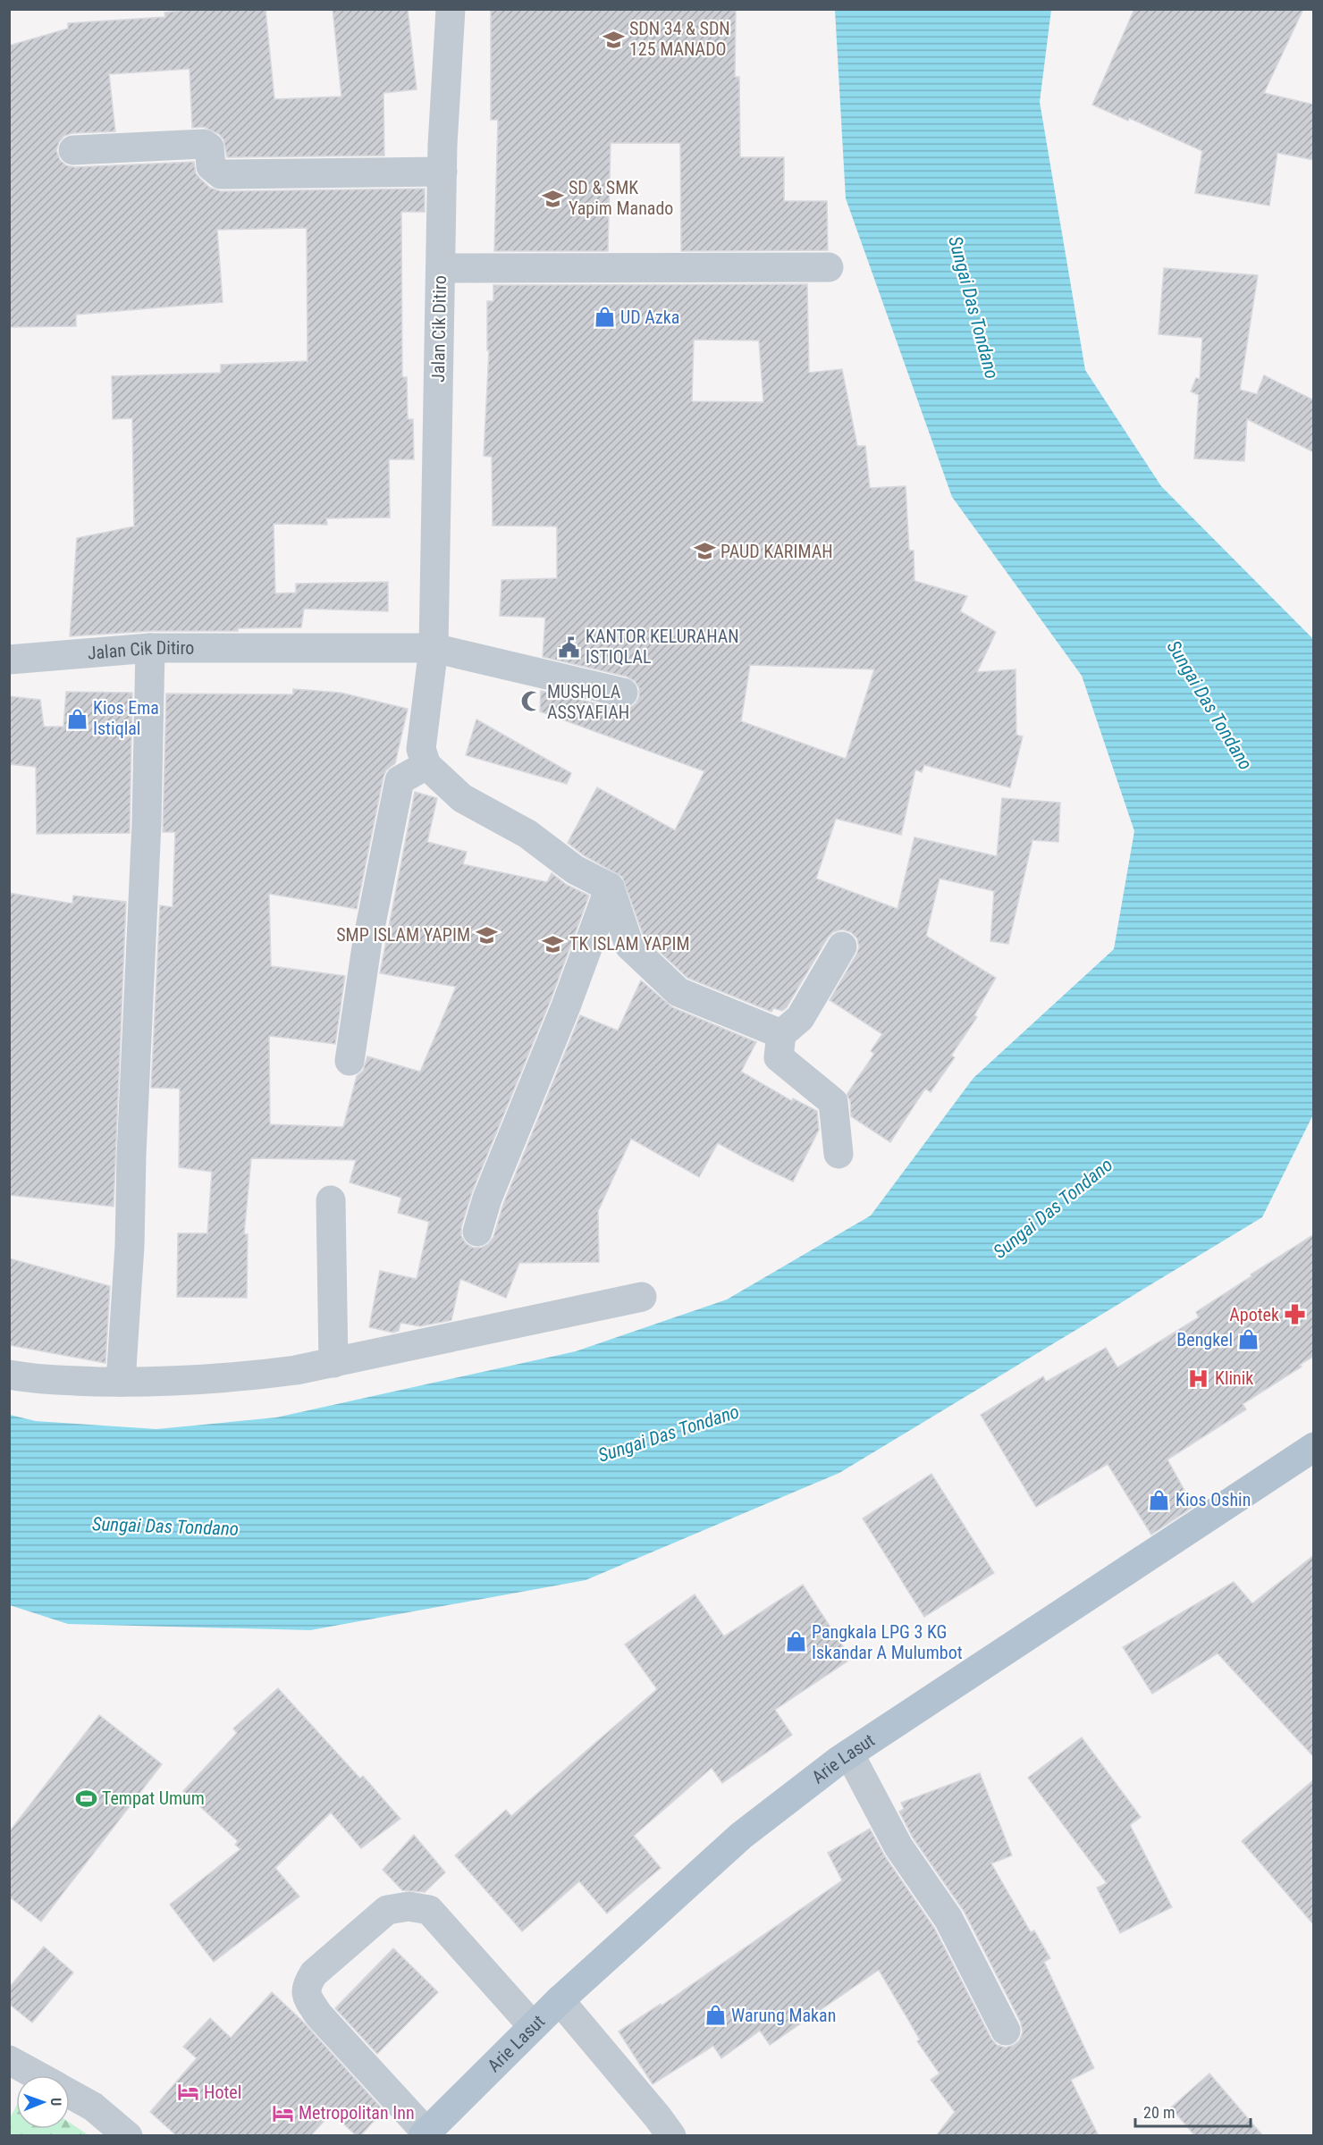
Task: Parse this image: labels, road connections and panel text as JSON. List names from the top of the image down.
{
  "streets": {
    "main road": ["Arie Lasut"],
    "street": ["Jalan Cik Ditiro"]
  },
  "water": ["Sungai Das Tondano"],
  "places": {
    "school or university": [
      "SDN 34 & SDN 125 MANADO",
      "SD & SMK Yapim Manado",
      "PAUD KARIMAH",
      "SMP ISLAM YAPIM",
      "TK ISLAM YAPIM"
    ],
    "shop": [
      "UD Azka",
      "Kios Ema Istiqlal",
      "Bengkel",
      "Kios Oshin",
      "Pangkala LPG 3 KG Iskandar A Mulumbot",
      "Warung Makan"
    ],
    "public building": ["KANTOR KELURAHAN ISTIQLAL"],
    "mosque": ["MUSHOLA ASSYAFIAH"],
    "pharmacy": ["Apotek"],
    "hospital": ["Klinik"],
    "sports": ["Tempat Umum"],
    "hotel": ["Hotel", "Metropolitan Inn"]
  },
  "scale_bar": "20 m",
  "north": "right"
}
